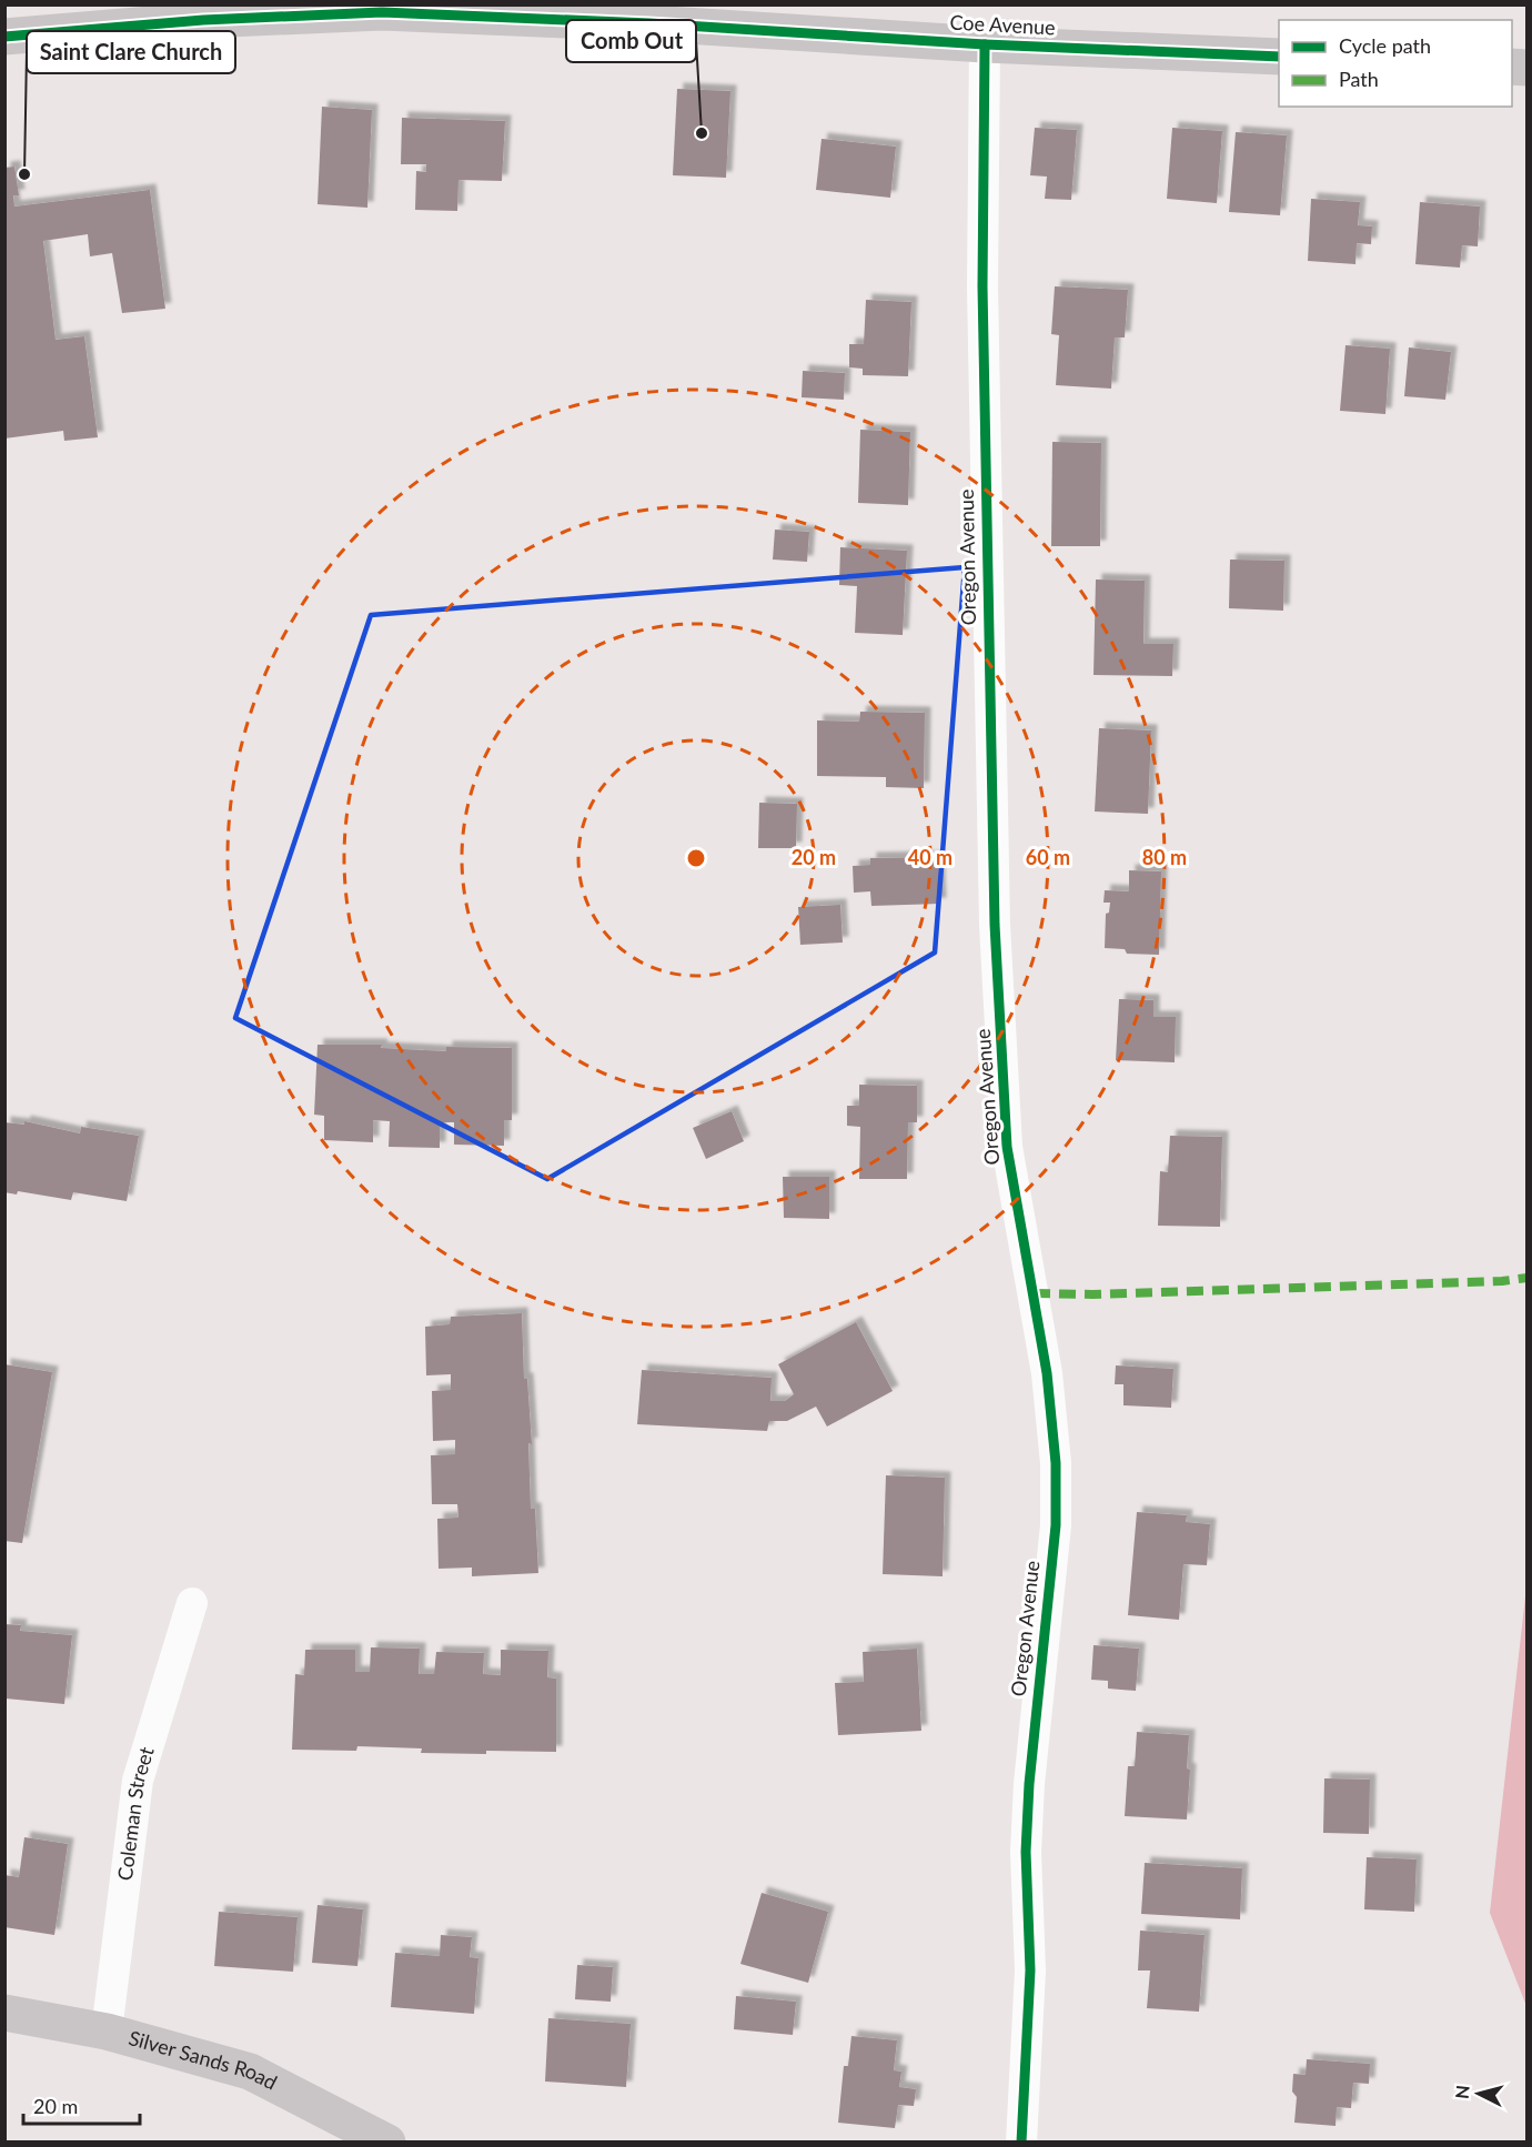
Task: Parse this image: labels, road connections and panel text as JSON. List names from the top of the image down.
{
  "streets": {
    "street": [
      "Coe Avenue",
      "Oregon Avenue",
      "Coleman Street",
      "Silver Sands Road"
    ]
  },
  "crossings": [
    ["Coe Avenue", "Oregon Avenue"],
    ["Coleman Street", "Silver Sands Road"]
  ],
  "places": ["Comb Out", "Saint Clare Church"],
  "legend": ["Cycle path", "Path"],
  "scale_bar": "20 m",
  "north": "left",
  "rings": [
    "20 m",
    "40 m",
    "60 m",
    "80 m"
  ]
}
